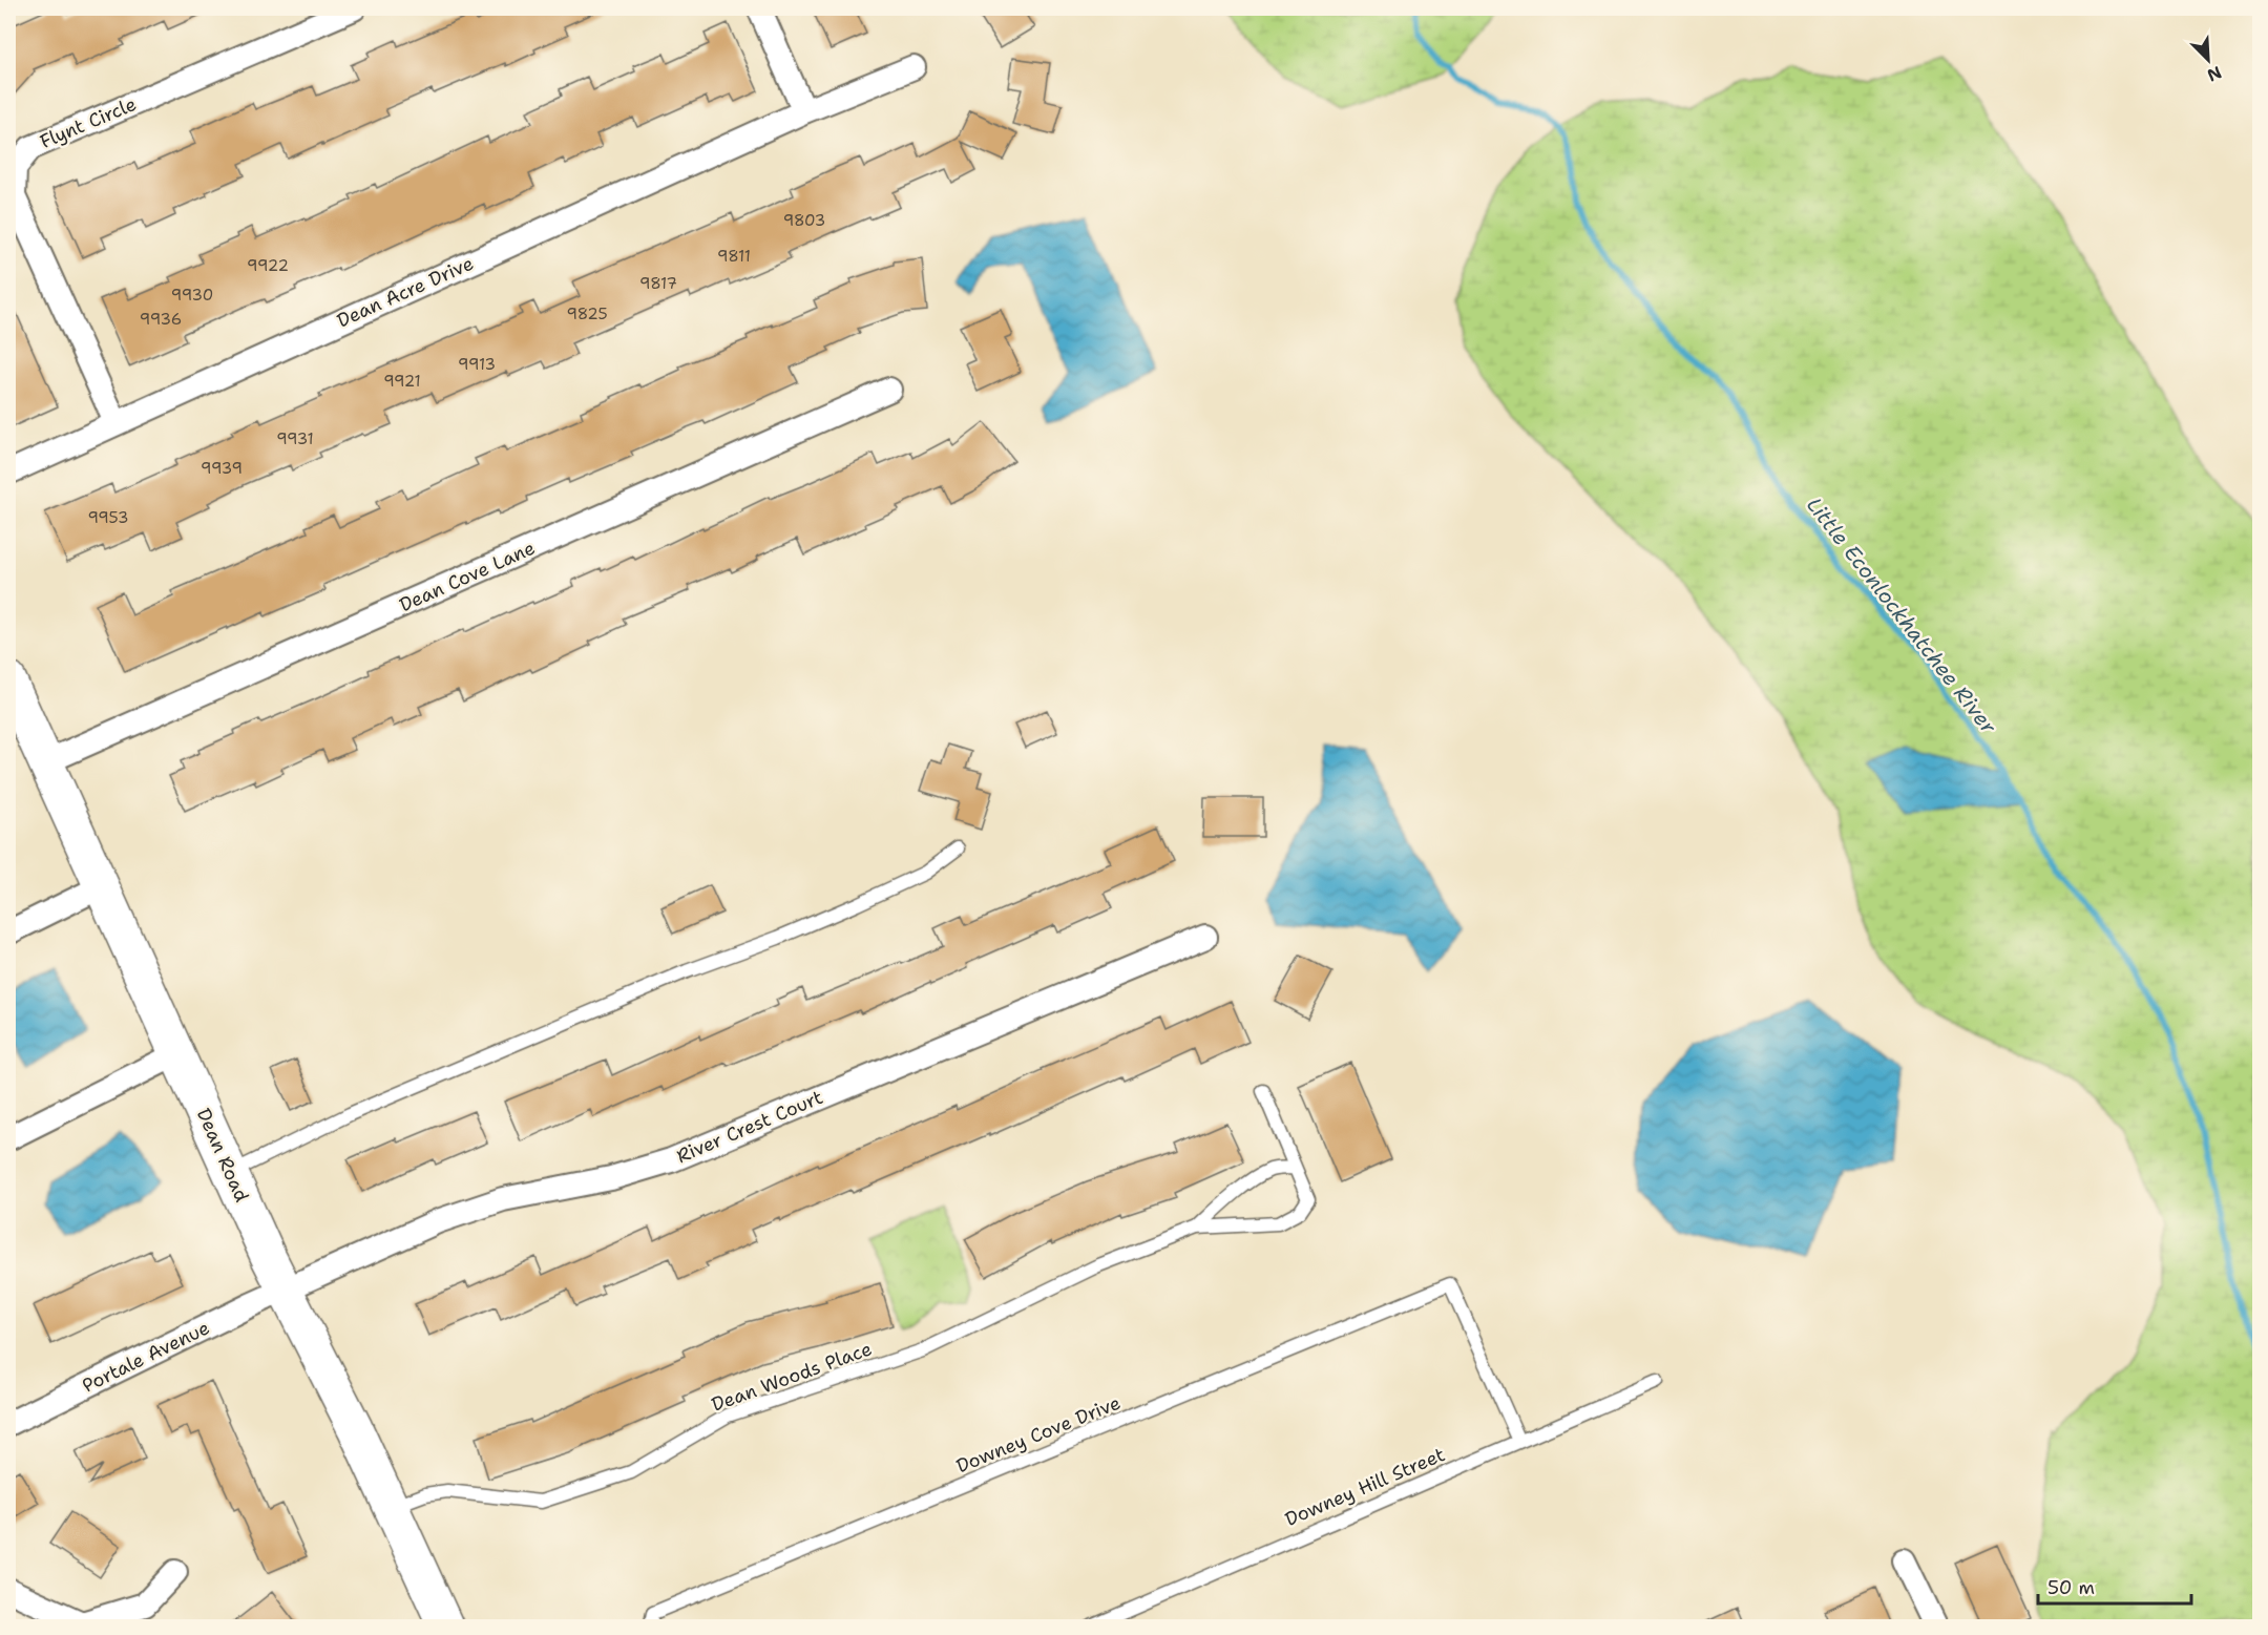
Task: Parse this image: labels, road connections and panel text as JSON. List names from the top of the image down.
{
  "streets": {
    "main road": ["Dean Road"],
    "street": [
      "Flynt Circle",
      "Dean Acre Drive",
      "Dean Cove Lane",
      "River Crest Court",
      "Portale Avenue"
    ],
    "lane": ["Dean Woods Place", "Downey Cove Drive", "Downey Hill Street"]
  },
  "crossings": [
    ["Flynt Circle", "Dean Acre Drive"],
    ["Dean Cove Lane", "Dean Road"],
    ["River Crest Court", "Dean Road"],
    ["River Crest Court", "Portale Avenue"],
    ["Dean Road", "Portale Avenue"],
    ["Dean Road", "Dean Woods Place"],
    ["Downey Cove Drive", "Downey Hill Street"]
  ],
  "water": ["Little Econlockhatchee River"],
  "house_numbers": [
    "9803",
    "9811",
    "9922",
    "9817",
    "9930",
    "9825",
    "9936",
    "9913",
    "9921",
    "9931",
    "9939",
    "9953"
  ],
  "scale_bar": "50 m",
  "north": "bottom right"
}
